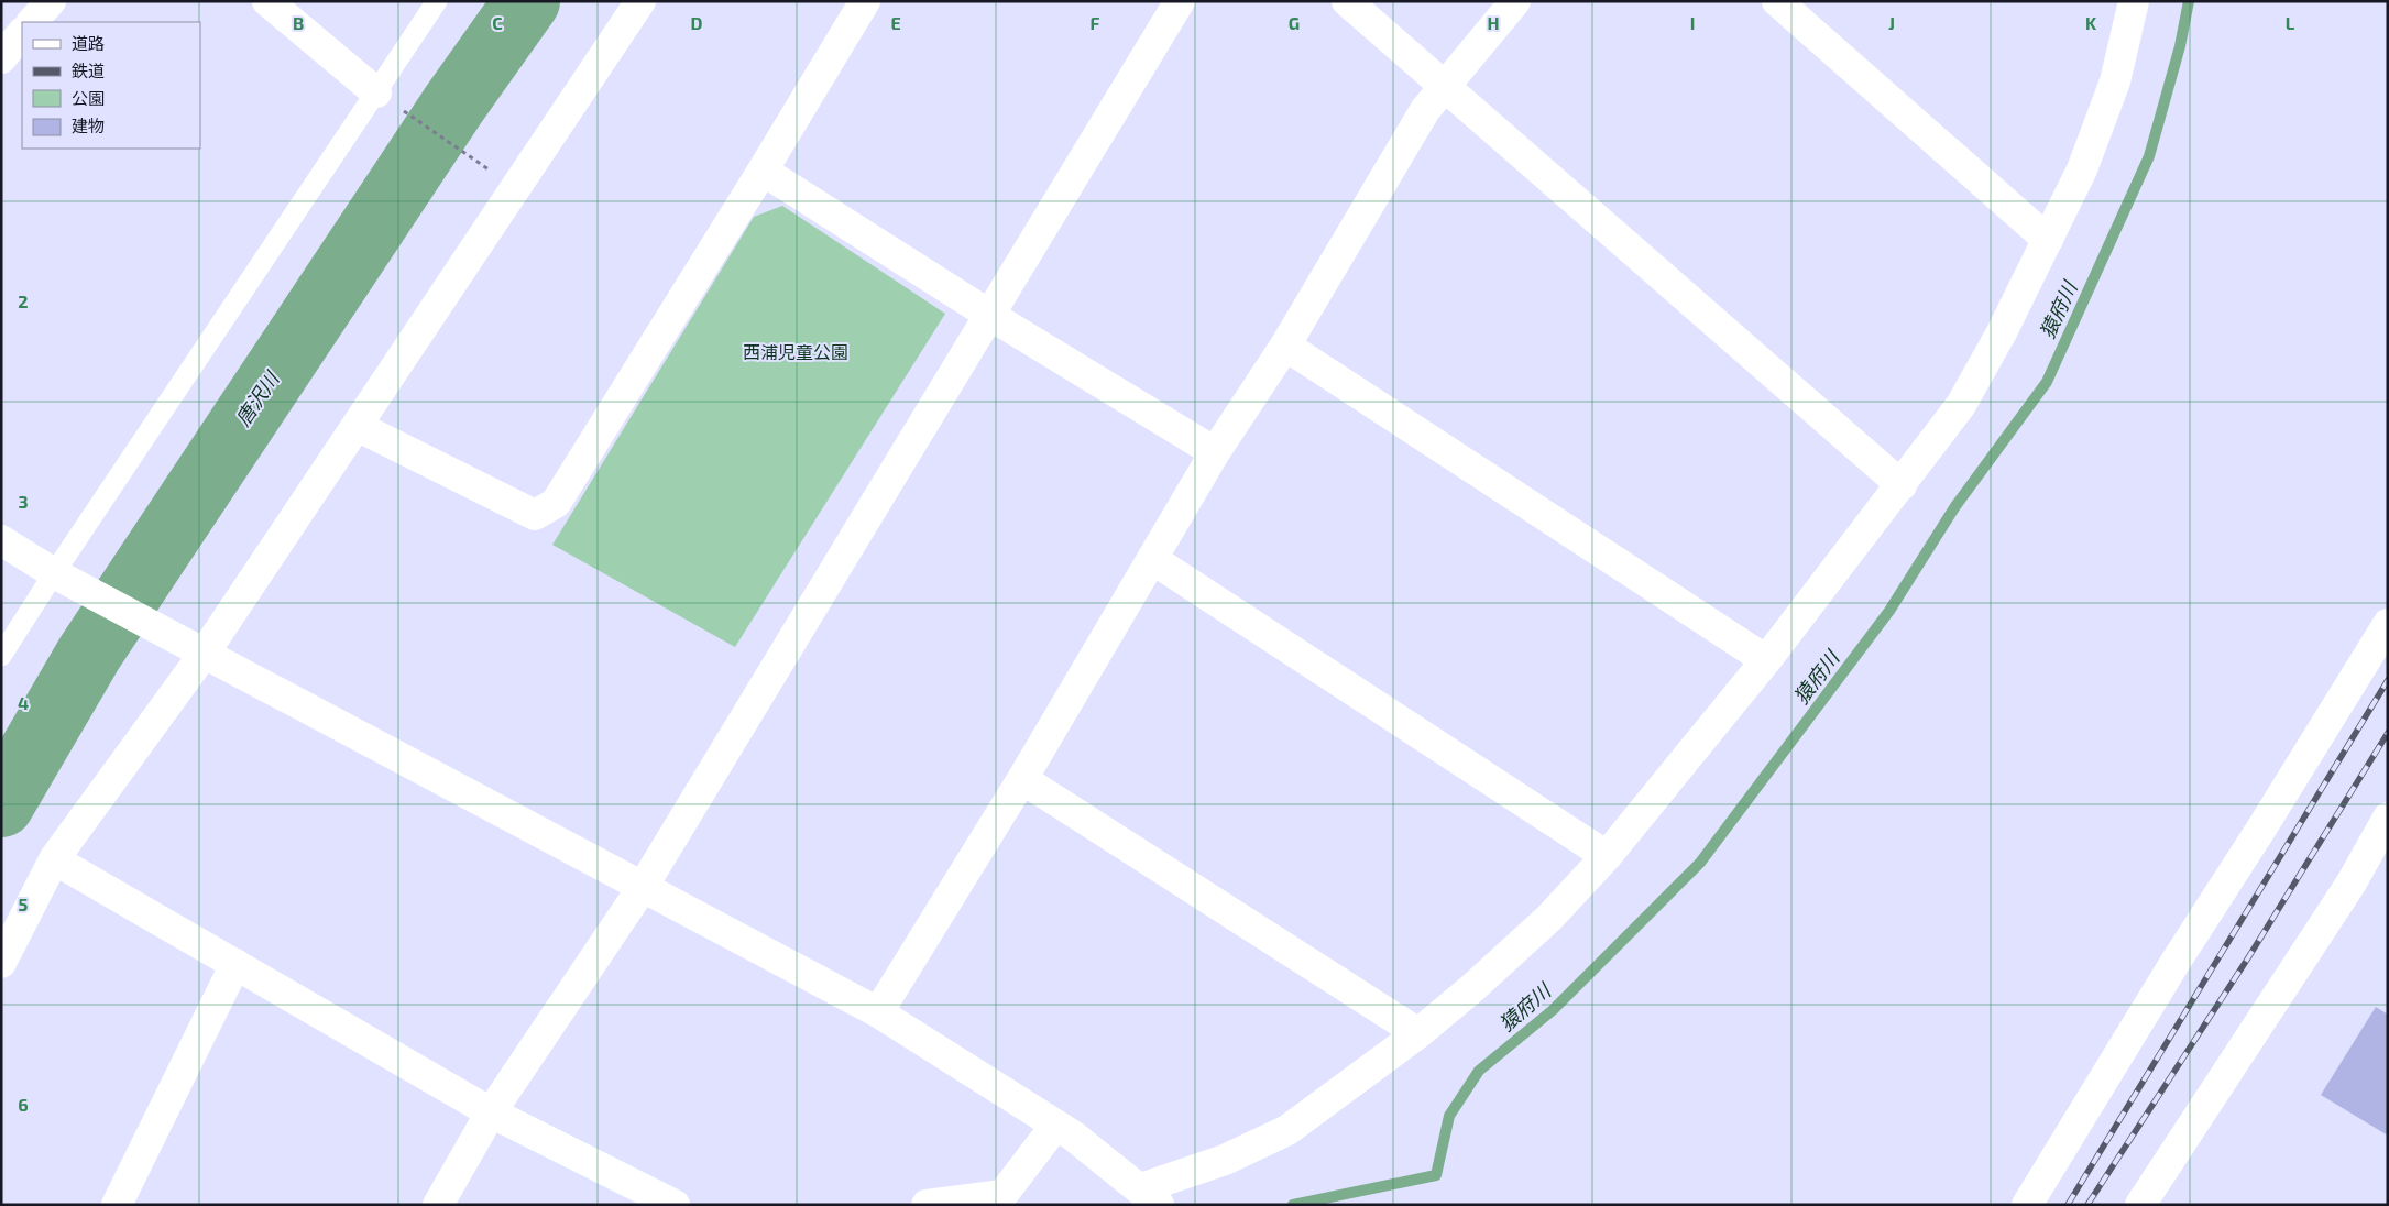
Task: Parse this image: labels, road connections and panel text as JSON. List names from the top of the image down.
{
  "water": ["猿府川", "唐沢川"],
  "parks": ["西浦児童公園"],
  "legend": [
    "道路",
    "鉄道",
    "公園",
    "建物"
  ],
  "grid": {
    "columns": [
      "B",
      "C",
      "D",
      "E",
      "F",
      "G",
      "H",
      "I",
      "J",
      "K",
      "L"
    ],
    "rows": [
      "2",
      "3",
      "4",
      "5",
      "6"
    ]
  }
}
